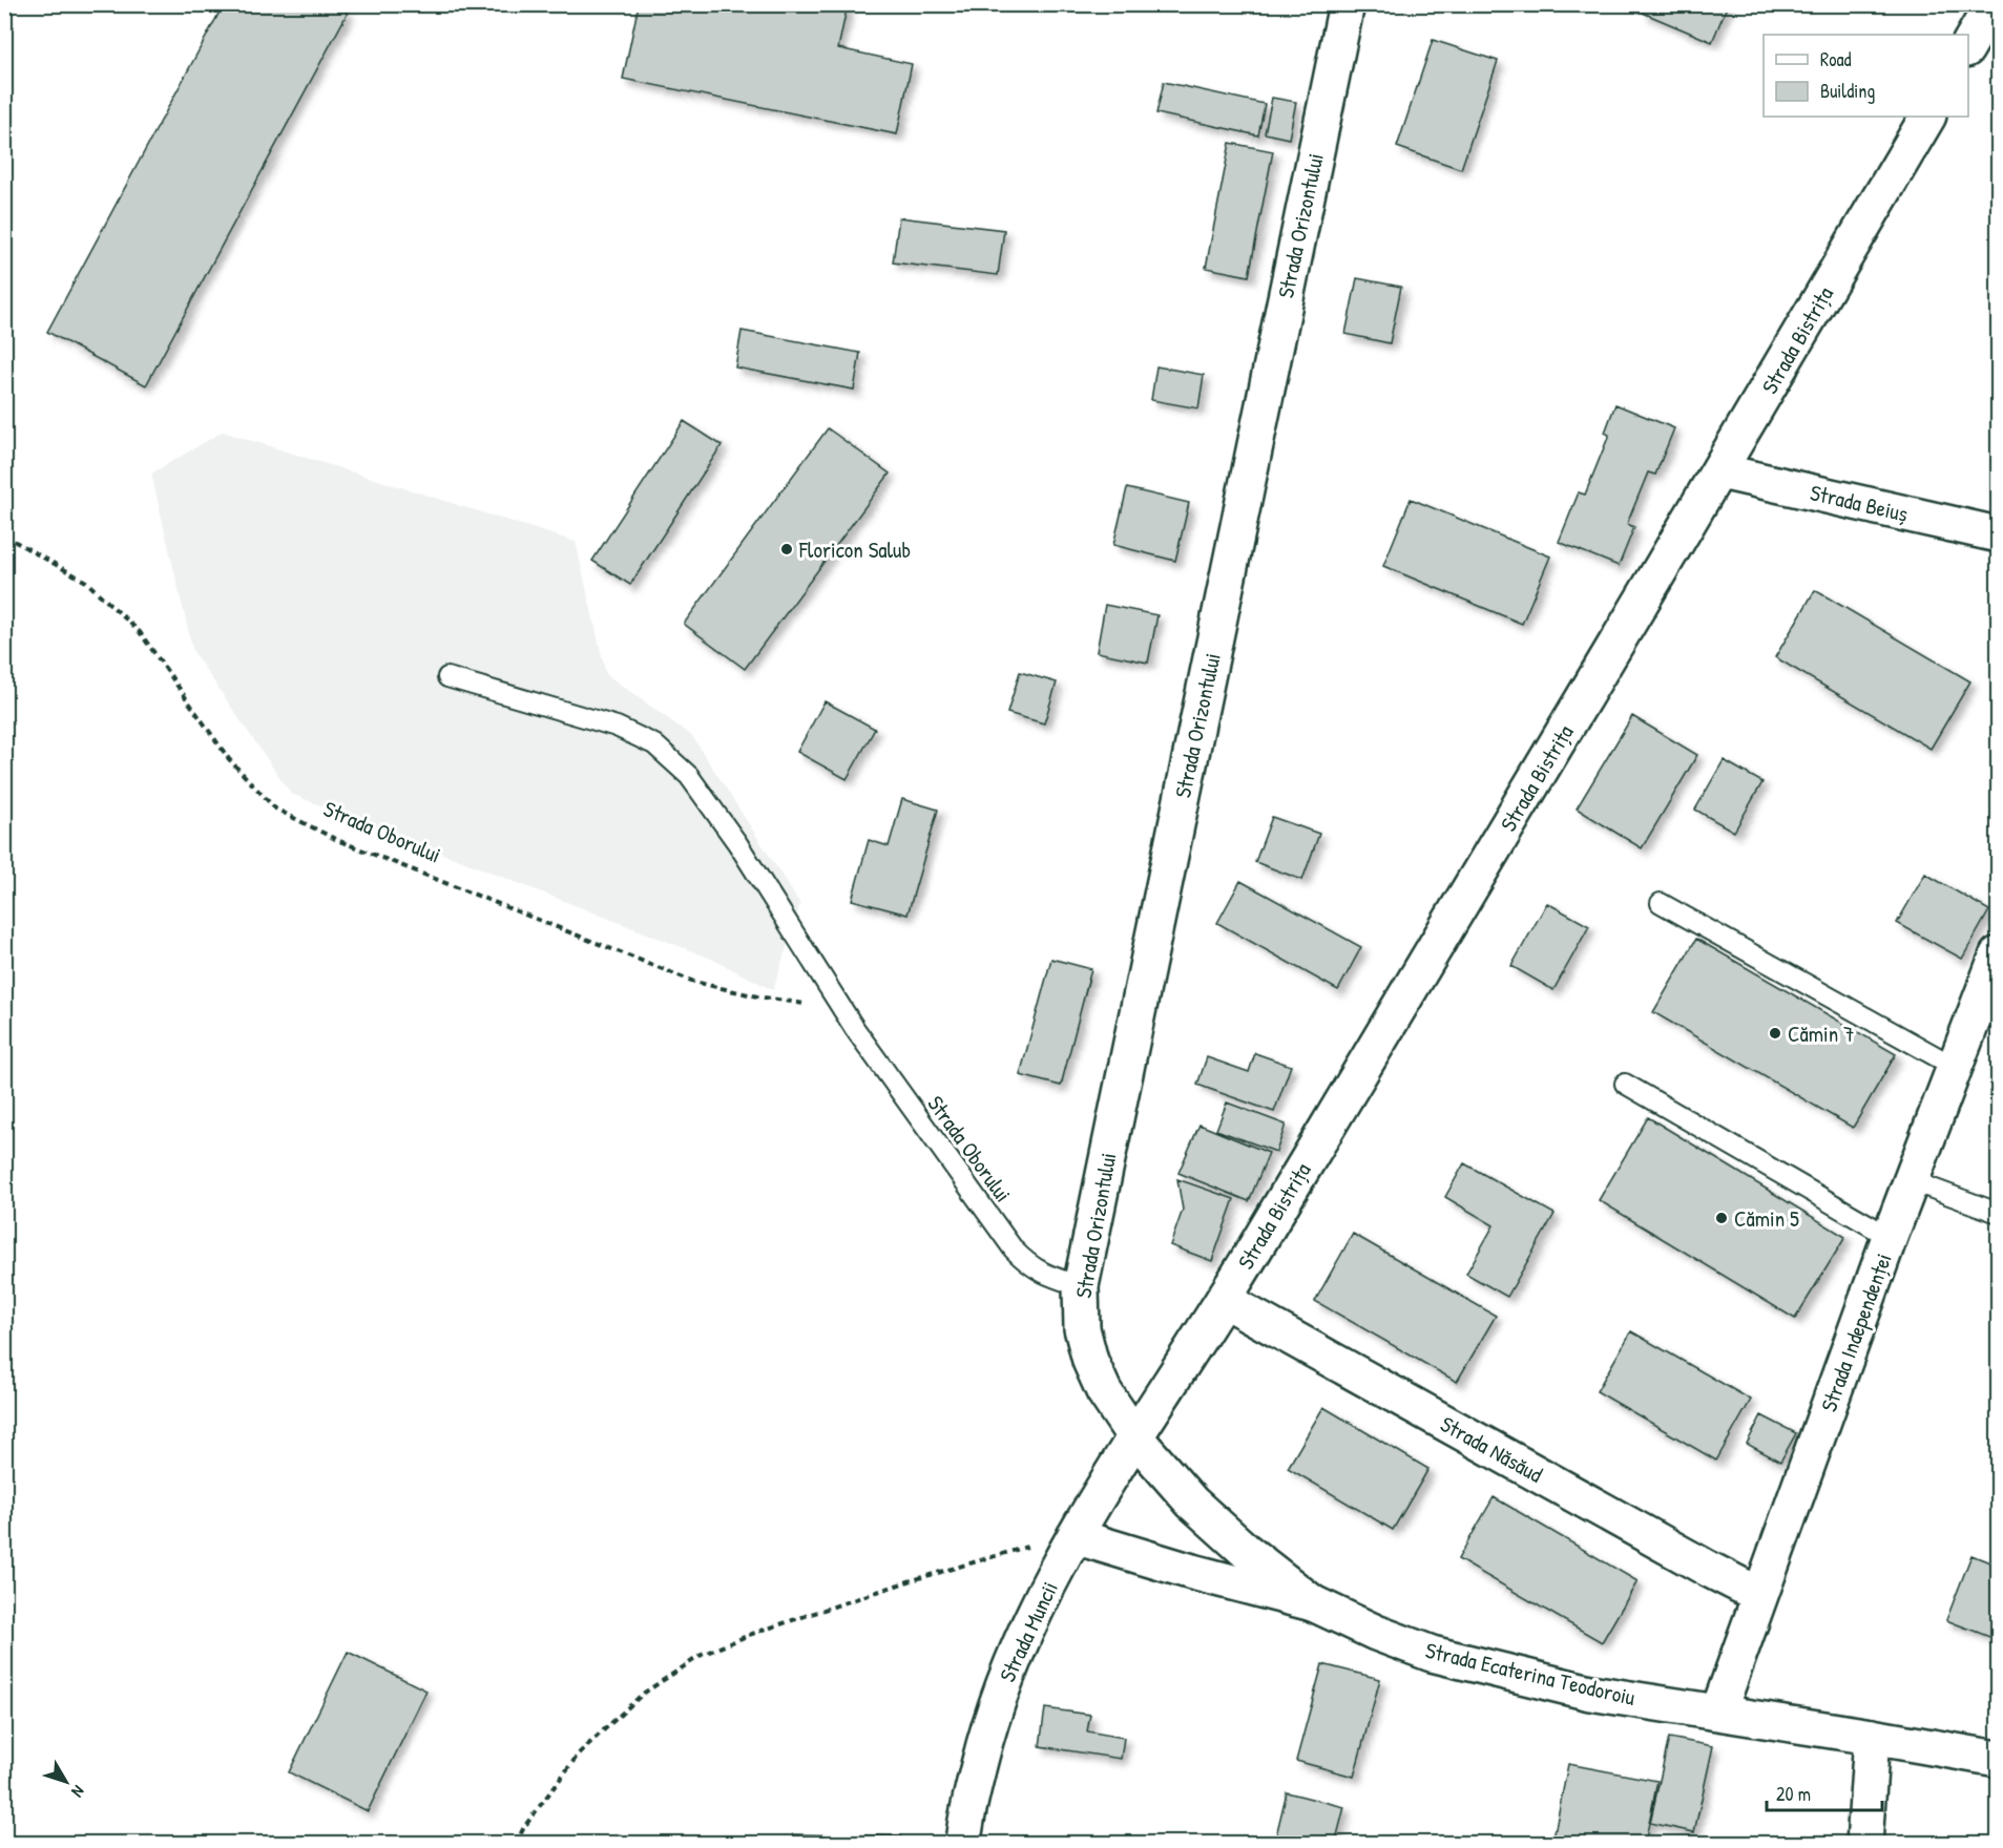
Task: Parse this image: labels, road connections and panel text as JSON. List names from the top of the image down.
{
  "streets": {
    "street": [
      "Strada Orizontului",
      "Strada Bistrița",
      "Strada Beiuș",
      "Strada Independenței",
      "Strada Năsăud",
      "Strada Muncii",
      "Strada Ecaterina Teodoroiu"
    ],
    "lane": ["Strada Oborului"]
  },
  "crossings": [
    ["Strada Orizontului", "Strada Bistrița"],
    ["Strada Orizontului", "Strada Oborului"],
    ["Strada Orizontului", "Strada Muncii"],
    ["Strada Orizontului", "Strada Ecaterina Teodoroiu"],
    ["Strada Bistrița", "Strada Beiuș"],
    ["Strada Bistrița", "Strada Năsăud"],
    ["Strada Bistrița", "Strada Muncii"],
    ["Strada Bistrița", "Strada Ecaterina Teodoroiu"],
    ["Strada Independenței", "Strada Năsăud"],
    ["Strada Independenței", "Strada Ecaterina Teodoroiu"],
    ["Strada Muncii", "Strada Ecaterina Teodoroiu"]
  ],
  "places": ["Floricon Salub", "Cămin 7", "Cămin 5"],
  "legend": ["Road", "Building"],
  "scale_bar": "20 m",
  "north": "bottom right"
}
